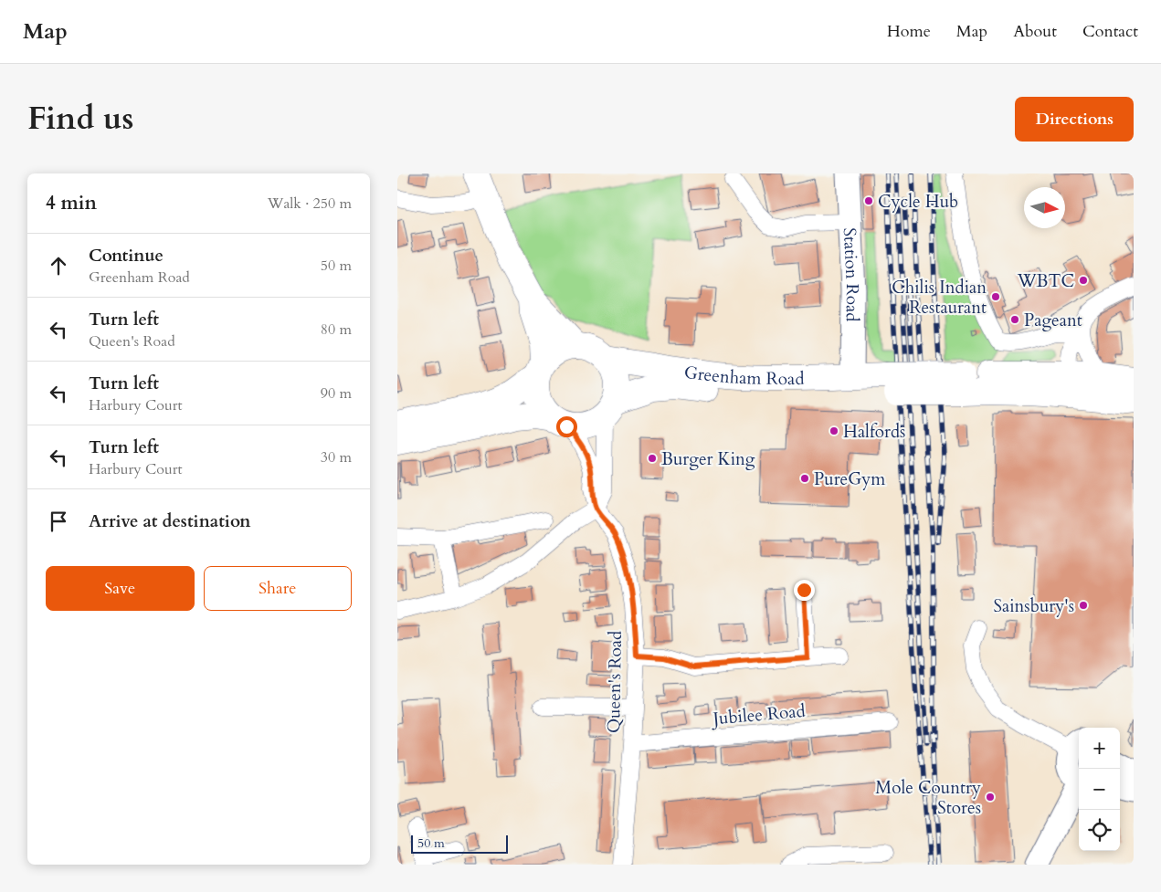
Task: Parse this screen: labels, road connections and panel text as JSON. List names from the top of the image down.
{
  "streets": {
    "main road": ["Greenham Road"],
    "street": ["Station Road", "Queen's Road", "Jubilee Road"]
  },
  "crossings": [
    ["Station Road", "Greenham Road"],
    ["Queen's Road", "Jubilee Road"]
  ],
  "places": [
    "Cycle Hub",
    "WBTC",
    "Chilis Indian Restaurant",
    "Pageant",
    "Halfords",
    "Burger King",
    "PureGym",
    "Sainsbury's",
    "Mole Country Stores"
  ],
  "scale_bar": "50 m",
  "north": "right",
  "page": {
    "header": "Map",
    "nav": [
      "Home",
      "Map",
      "About",
      "Contact"
    ],
    "title": "Find us",
    "buttons": [
      "Directions",
      ["Save", "Share"]
    ],
    "heading": ["4 min", "Walk · 250 m"],
    "list": [
      ["Continue", "Greenham Road", "50 m"],
      ["Turn left", "Queen's Road", "80 m"],
      ["Turn left", "Harbury Court", "90 m"],
      ["Turn left", "Harbury Court", "30 m"],
      "Arrive at destination"
    ],
    "map_buttons": ["+", "−"],
    "scale": "50 m"
  }
}
